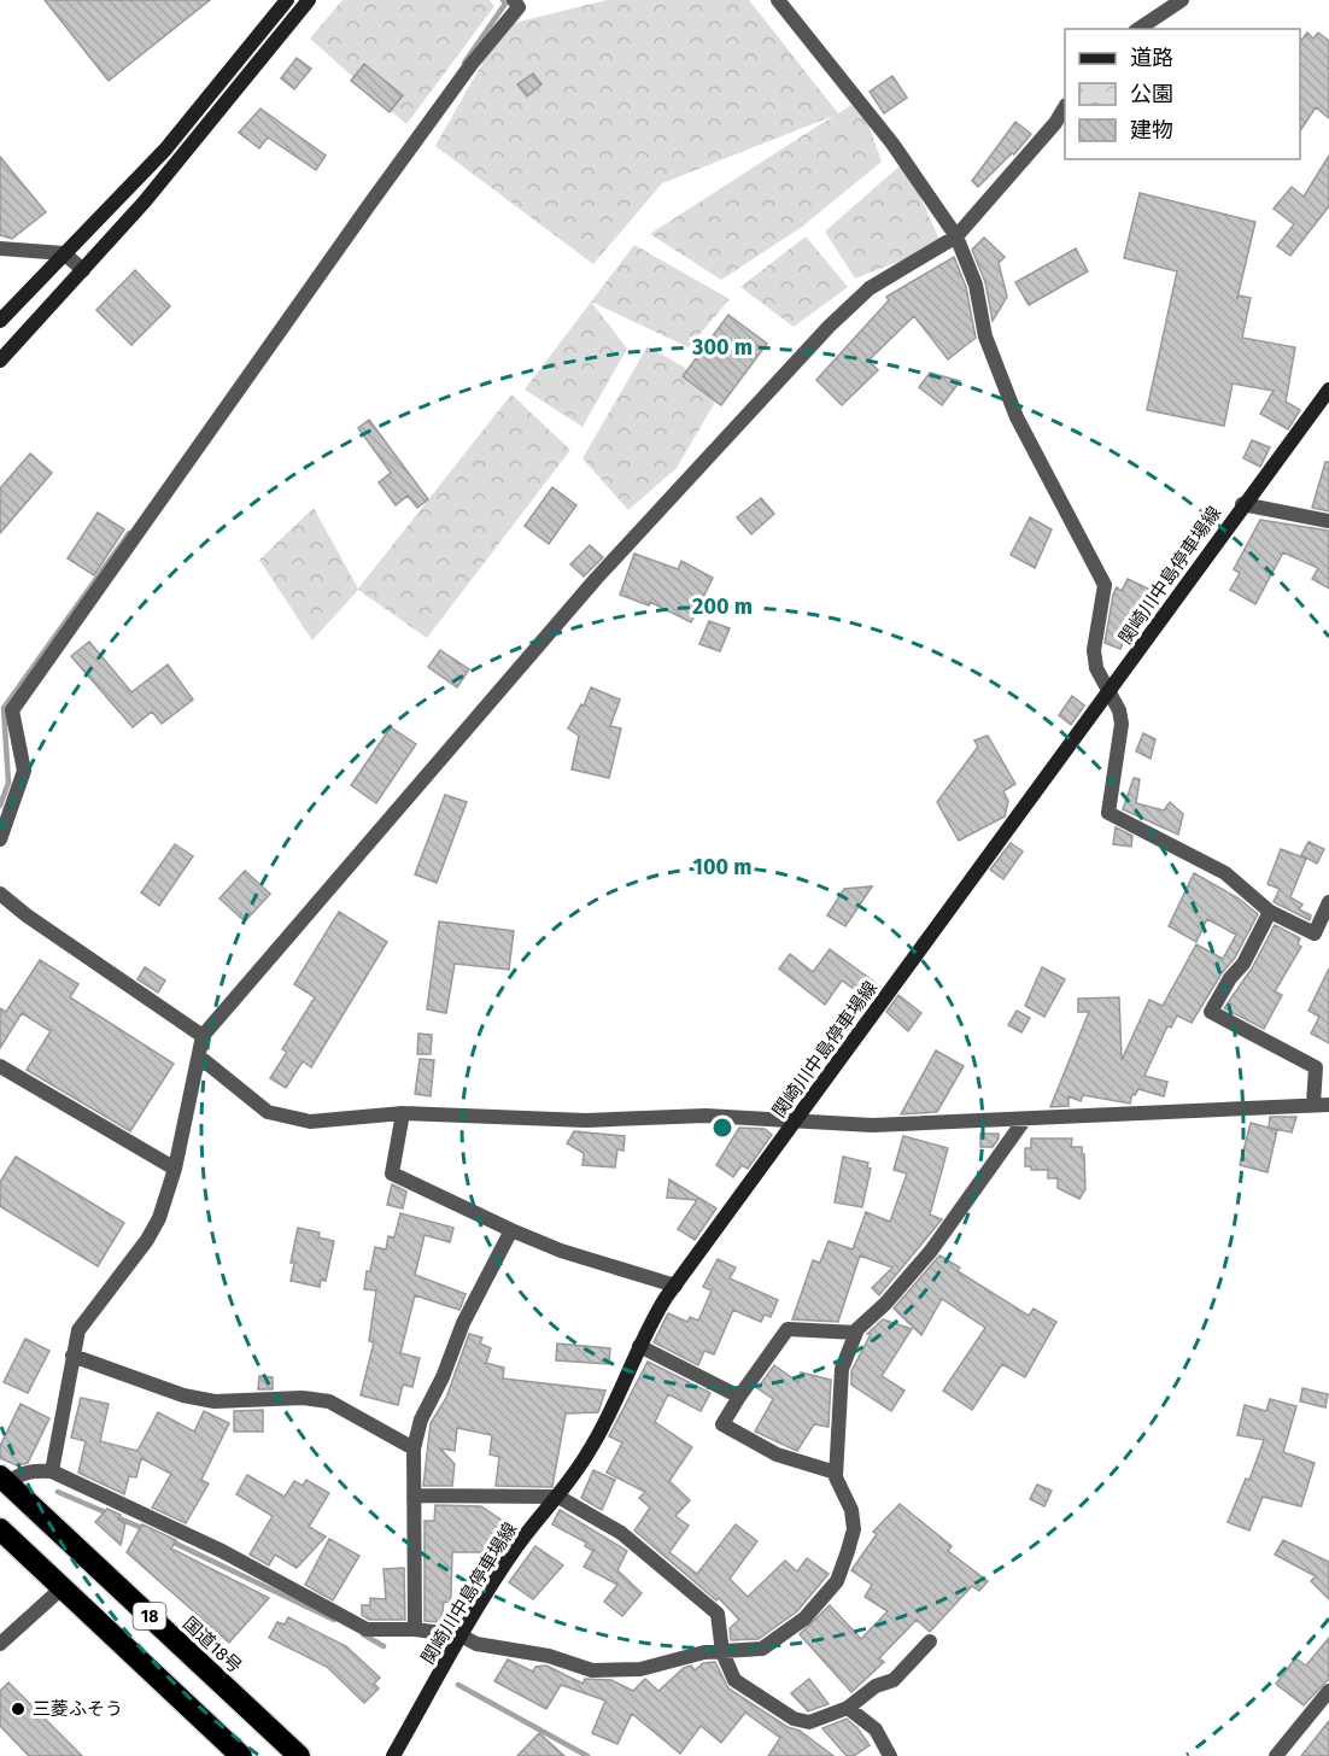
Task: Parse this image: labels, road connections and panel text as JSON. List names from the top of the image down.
{
  "streets": {
    "highway": ["18", "国道18号"],
    "main road": ["関崎川中島停車場線"]
  },
  "places": ["三菱ふそう"],
  "legend": ["道路", "公園", "建物"],
  "rings": ["300 m", "200 m", "100 m"]
}
